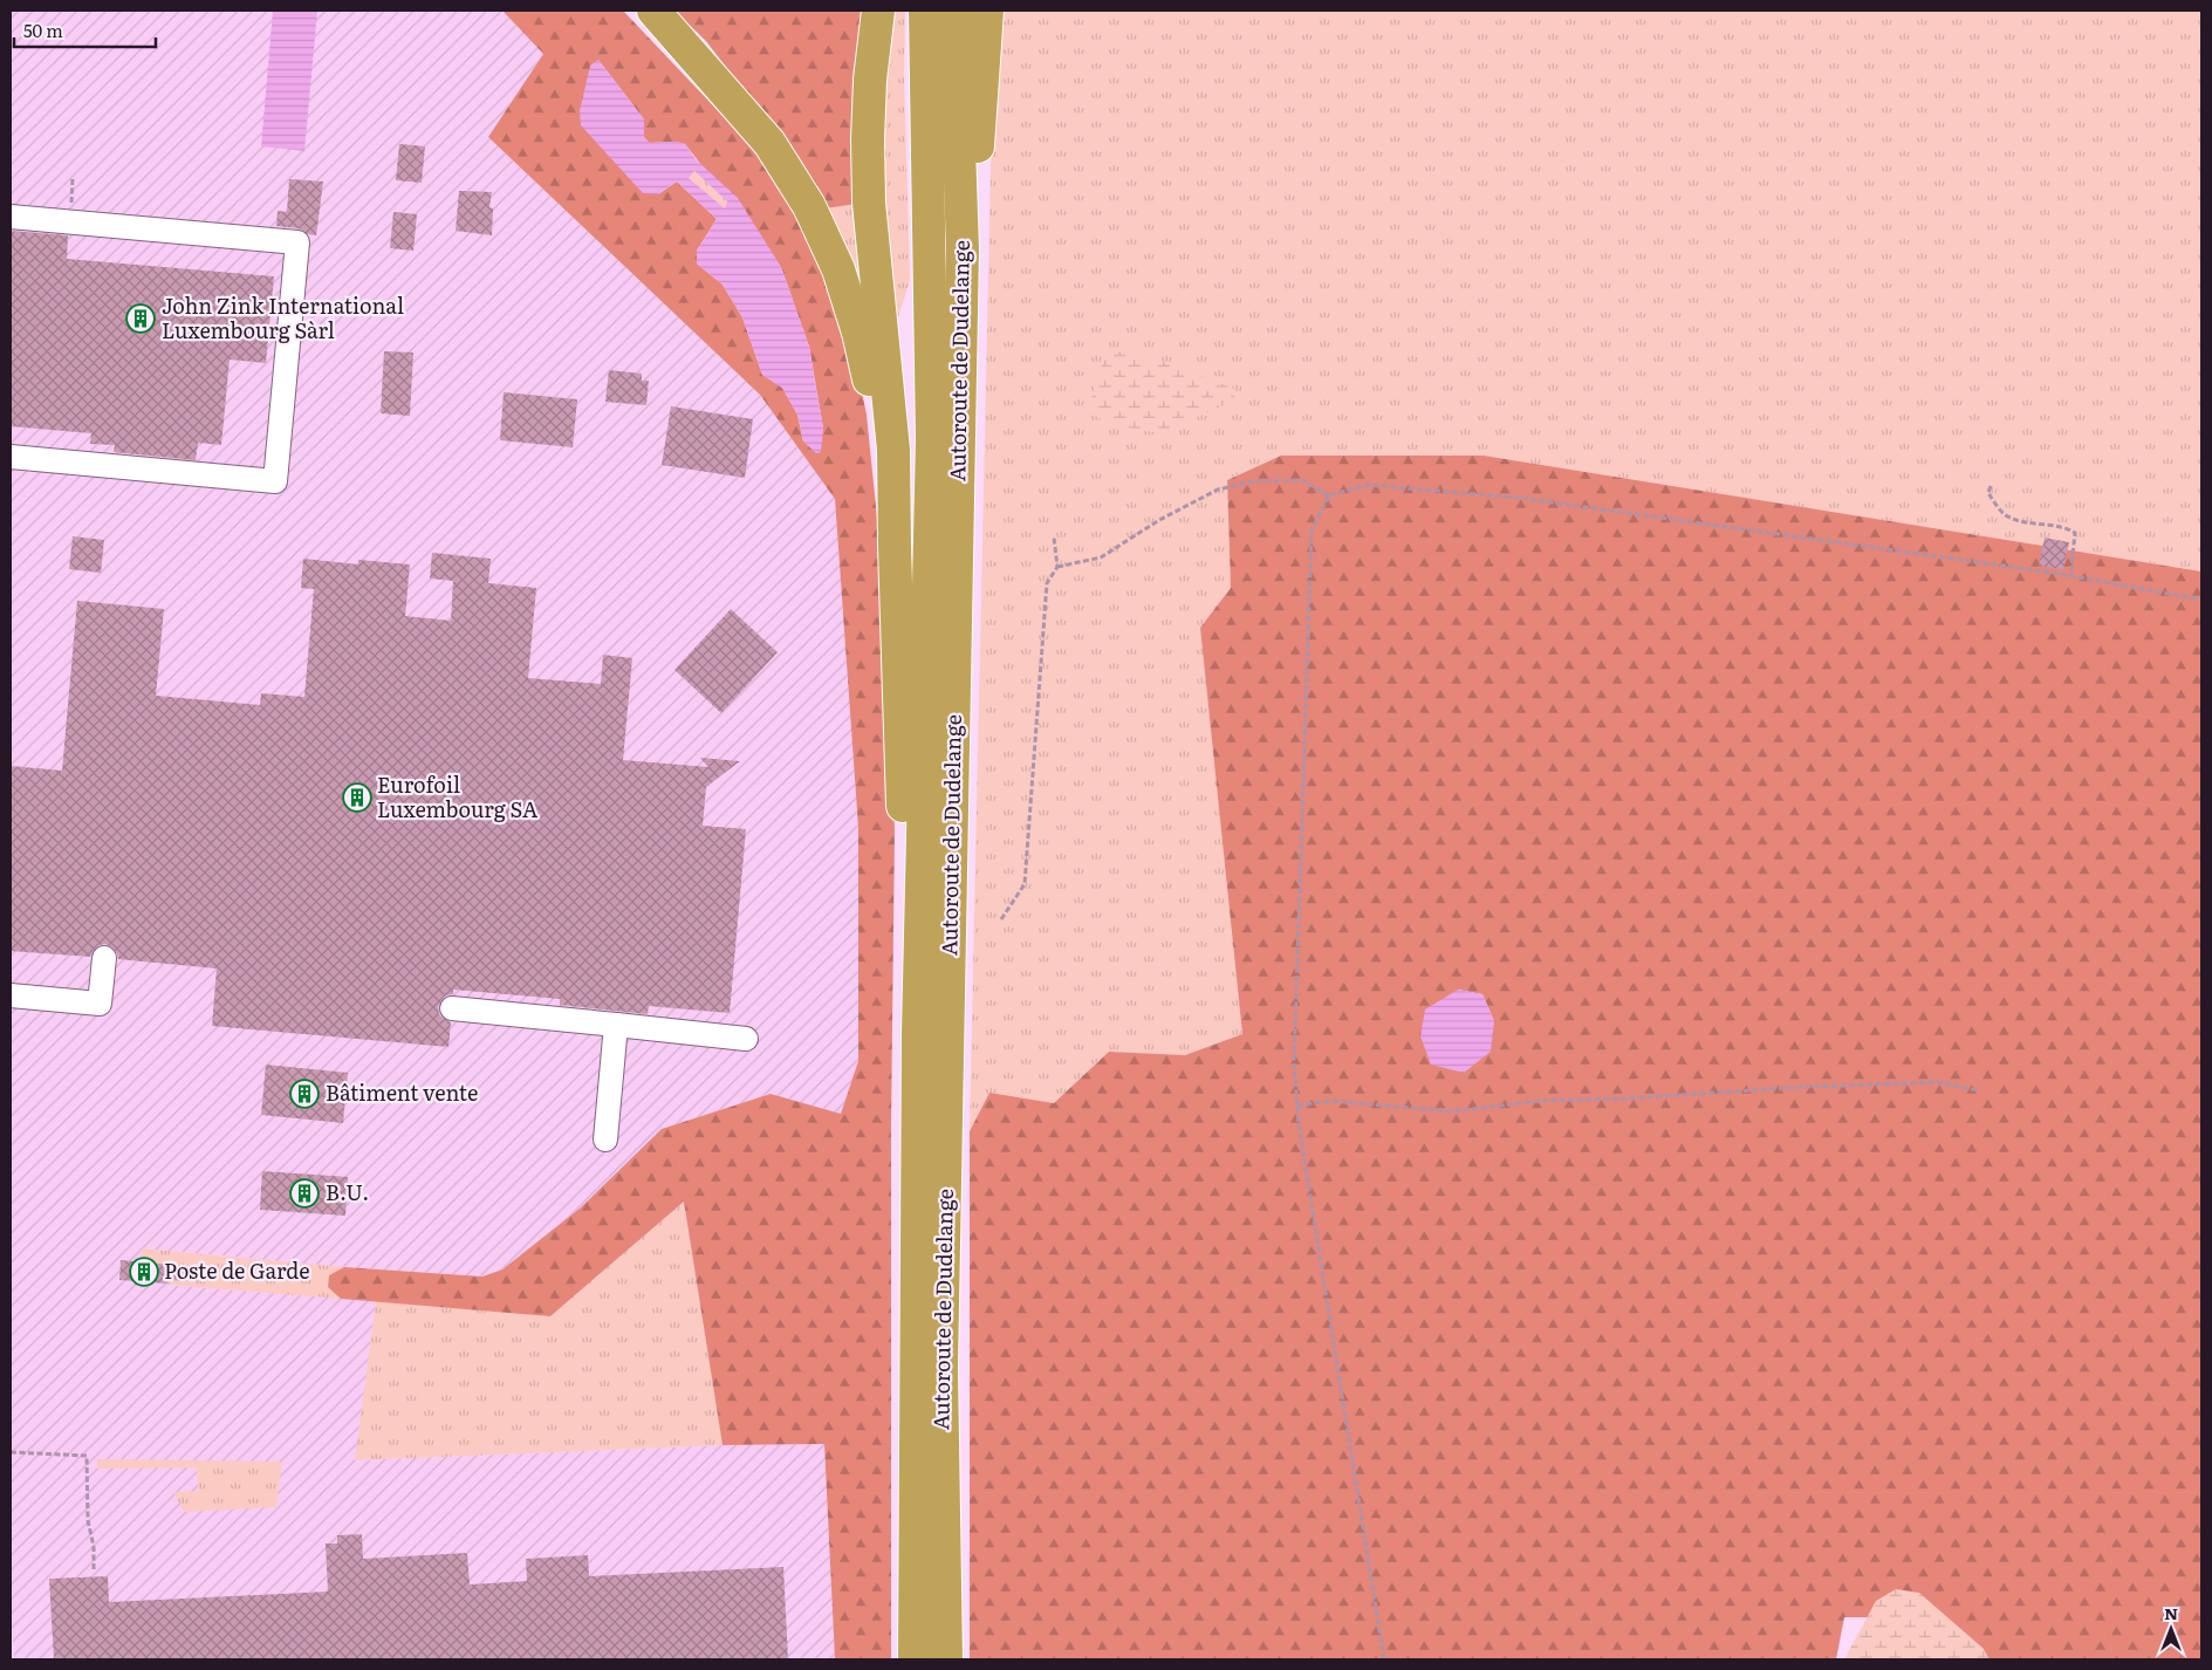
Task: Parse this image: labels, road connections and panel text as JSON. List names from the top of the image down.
{
  "streets": {
    "highway": ["Autoroute de Dudelange"]
  },
  "places": {
    "building": [
      "John Zink International Luxembourg Sàrl",
      "Eurofoil Luxembourg SA",
      "Bâtiment vente",
      "B.U.",
      "Poste de Garde"
    ]
  },
  "scale_bar": "50 m",
  "north": "top"
}
